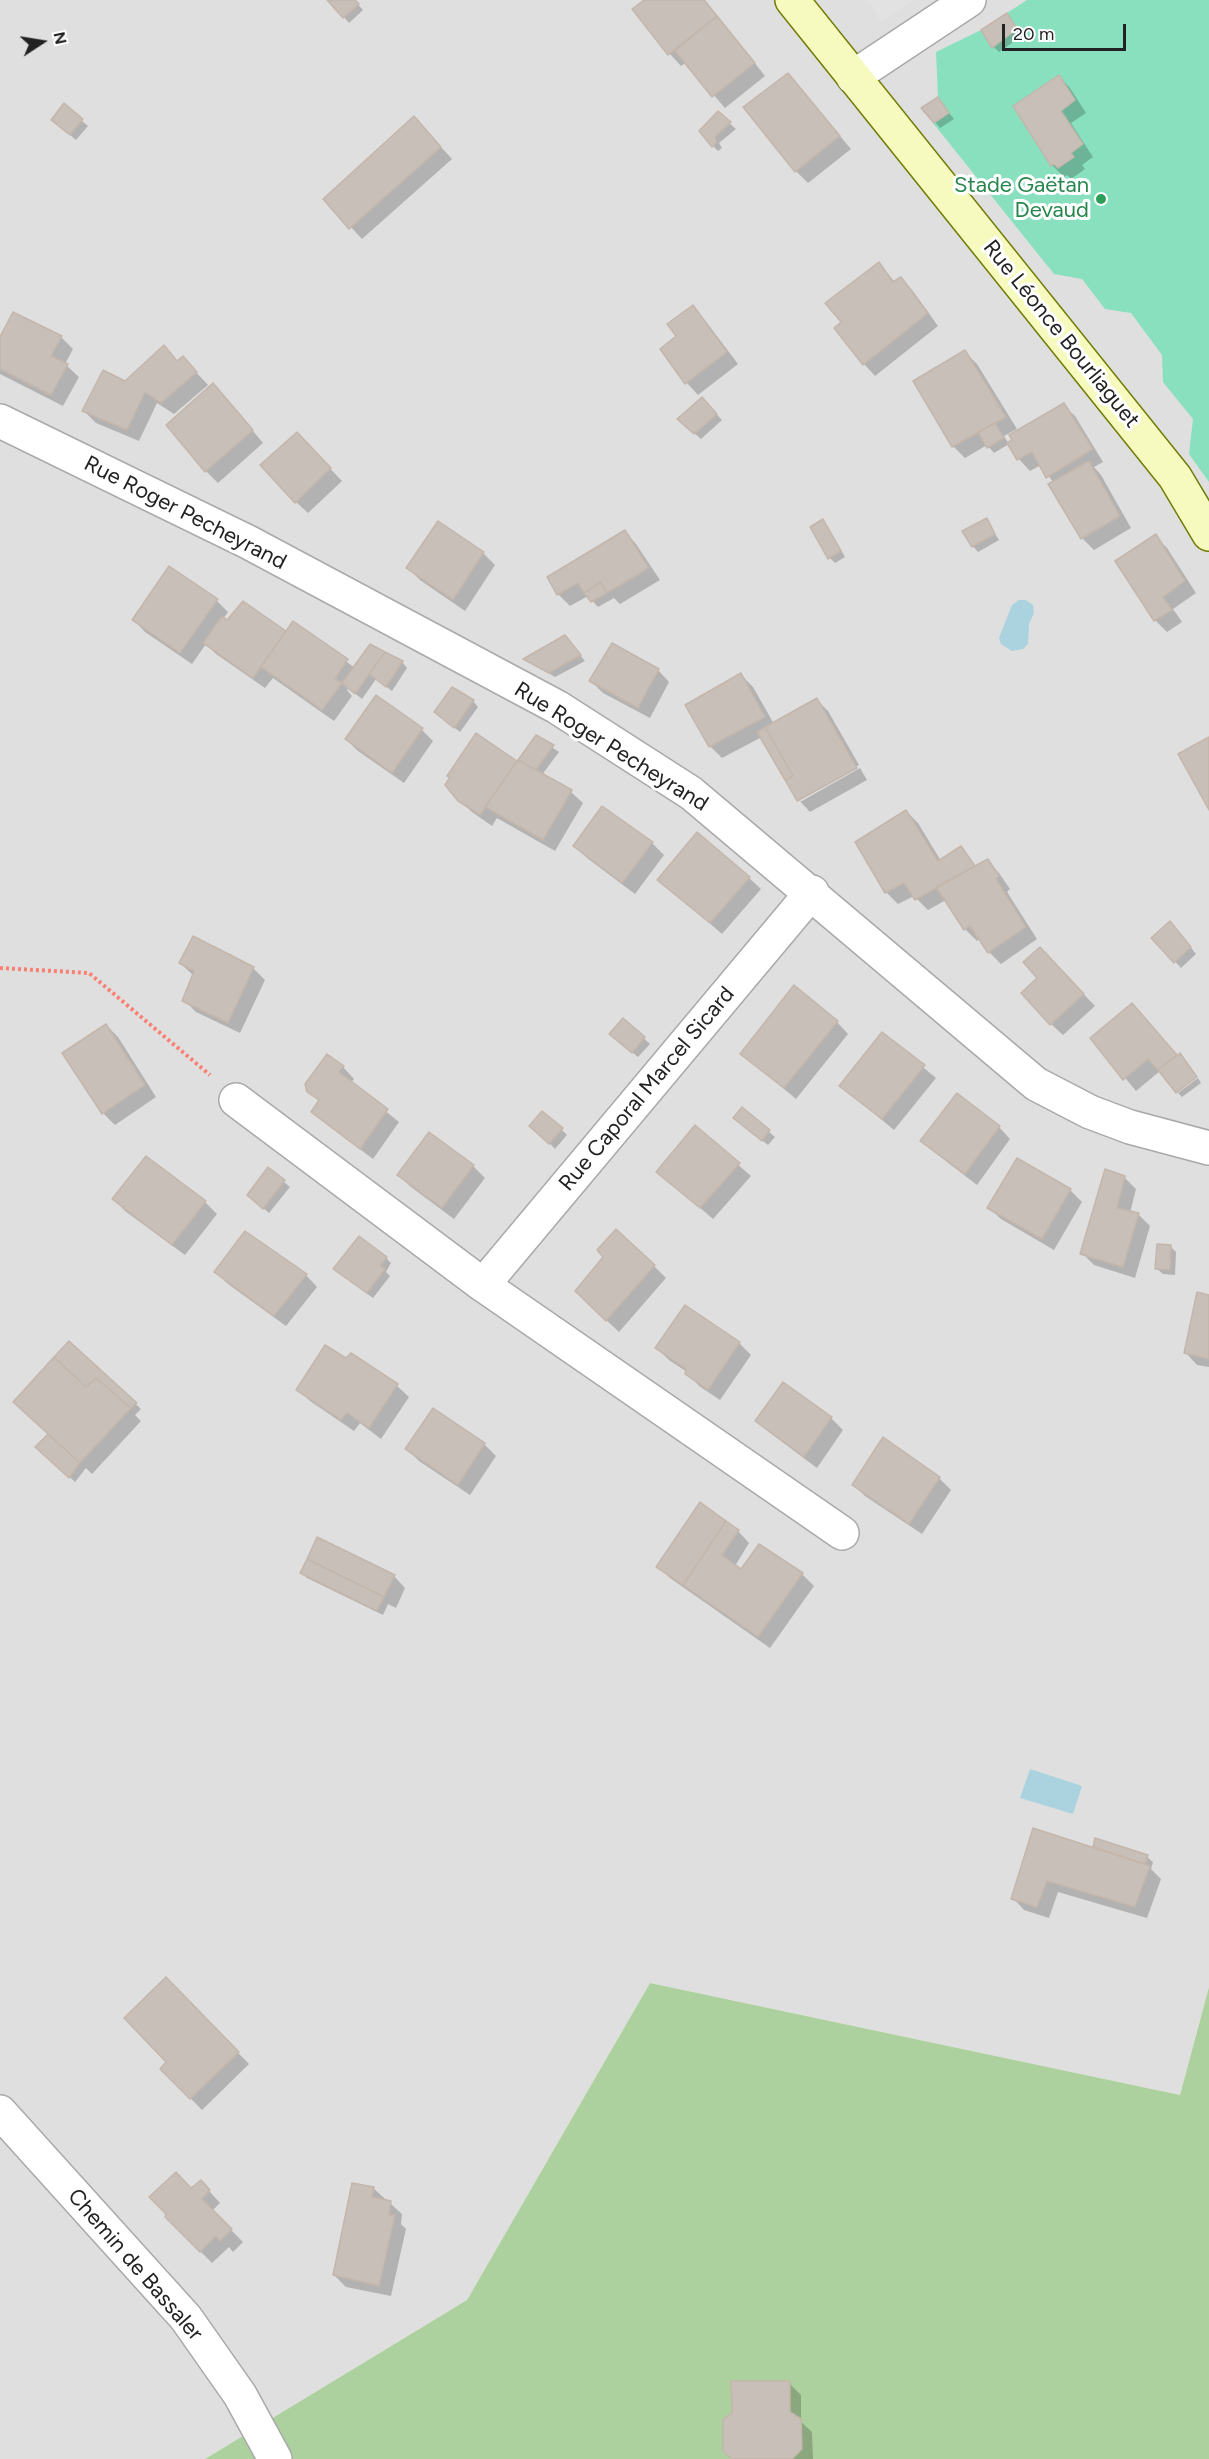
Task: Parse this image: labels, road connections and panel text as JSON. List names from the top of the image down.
{
  "streets": {
    "main road": ["Rue Léonce Bourliaguet"],
    "street": ["Rue Roger Pecheyrand", "Rue Caporal Marcel Sicard", "Chemin de Bassaler"]
  },
  "crossings": [
    ["Rue Roger Pecheyrand", "Rue Caporal Marcel Sicard"]
  ],
  "places": ["Stade Gaëtan Devaud"],
  "scale_bar": "20 m",
  "north": "right"
}
